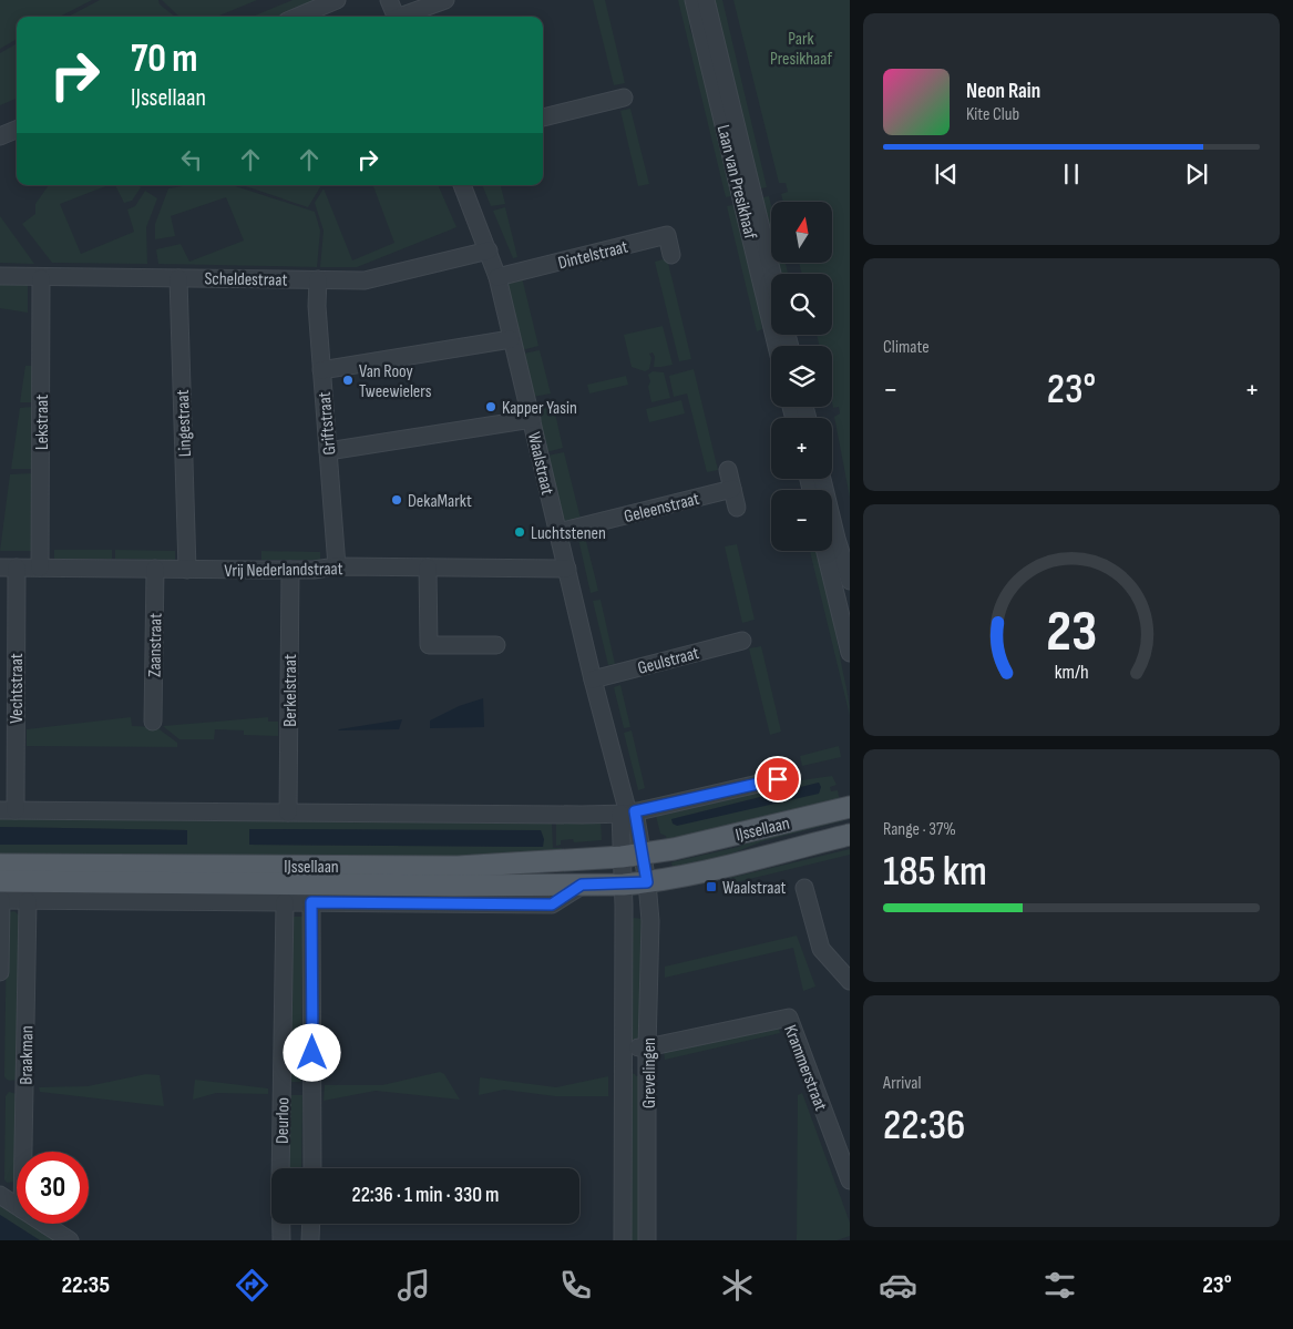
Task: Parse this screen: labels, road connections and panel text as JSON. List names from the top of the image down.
{
  "streets": {
    "main road": ["IJssellaan"],
    "street": [
      "Laan van Presikhaaf",
      "Dintelstraat",
      "Scheldestraat",
      "Lekstraat",
      "Lingestraat",
      "Griftstraat",
      "Waalstraat",
      "Geleenstraat",
      "Vrij Nederlandstraat",
      "Zaanstraat",
      "Geulstraat",
      "Vechtstraat",
      "Berkelstraat",
      "Braakman",
      "Krammerstraat",
      "Grevelingen",
      "Deurloo"
    ]
  },
  "crossings": [
    ["Dintelstraat", "Waalstraat"],
    ["Scheldestraat", "Lekstraat"],
    ["Scheldestraat", "Lingestraat"],
    ["Scheldestraat", "Griftstraat"],
    ["Scheldestraat", "Waalstraat"],
    ["Lekstraat", "Vrij Nederlandstraat"],
    ["Lingestraat", "Vrij Nederlandstraat"],
    ["Griftstraat", "Vrij Nederlandstraat"],
    ["Waalstraat", "Geleenstraat"],
    ["Waalstraat", "Vrij Nederlandstraat"],
    ["Waalstraat", "Geulstraat"],
    ["Vrij Nederlandstraat", "Zaanstraat"],
    ["Vrij Nederlandstraat", "Vechtstraat"],
    ["Vrij Nederlandstraat", "Berkelstraat"],
    ["IJssellaan", "Braakman"],
    ["IJssellaan", "Grevelingen"],
    ["IJssellaan", "Deurloo"],
    ["Krammerstraat", "Grevelingen"]
  ],
  "parks": ["Park Presikhaaf"],
  "places": {
    "other": [
      "Van Rooy Tweewielers",
      "Kapper Yasin",
      "DekaMarkt",
      "Luchtstenen"
    ],
    "transit": ["Waalstraat"]
  },
  "north": "top",
  "page": {
    "turn": ["70 m", "IJssellaan"],
    "song": ["Neon Rain", "Kite Club"],
    "map_buttons": ["+", "−"],
    "tile": [
      "Climate",
      ["Range · 37%", "185 km"],
      ["Arrival", "22:36"]
    ],
    "heat": ["−", "23°", "+"],
    "limit": "30",
    "trip": "22:36 · 1 min · 330 m",
    "tabs": ["22:35", "23°"],
    "gauge": ["23", "km/h"]
  }
}
